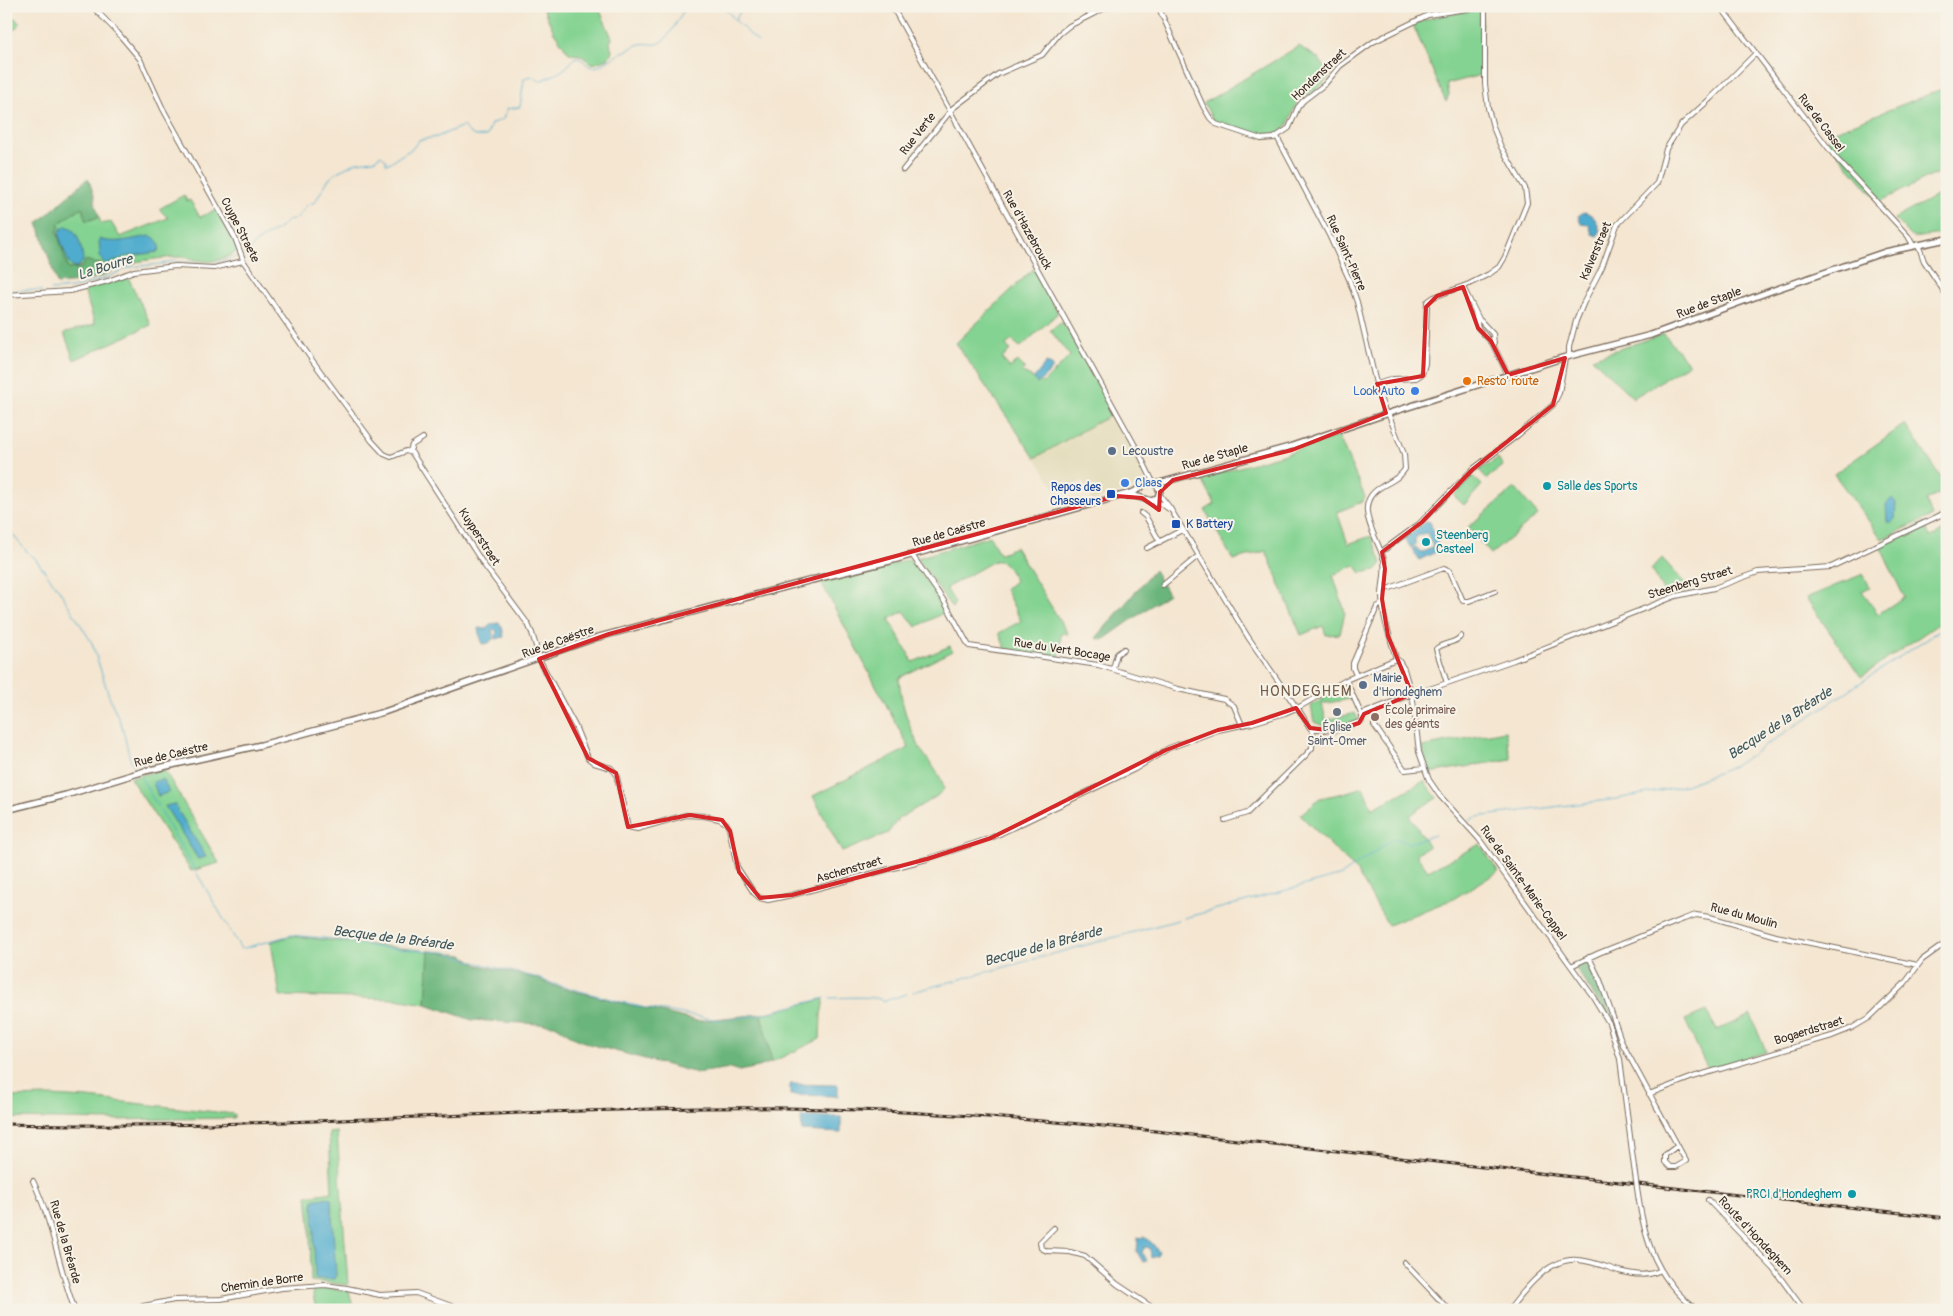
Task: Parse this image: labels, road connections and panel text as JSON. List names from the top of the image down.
{
  "streets": {
    "main road": ["Rue de Staple", "Rue de Caëstre"],
    "street": [
      "Hondenstraet",
      "Rue de Cassel",
      "Rue Verte",
      "Cuype Straete",
      "Rue d'Hazebrouck",
      "Kalverstraet",
      "Rue Saint-Pierre",
      "Kuyperstraet",
      "Steenberg Straet",
      "Rue du Vert Bocage",
      "Aschenstraet",
      "Rue de Sainte-Marie-Cappel",
      "Rue du Moulin",
      "Bogaerdstraet",
      "Route d'Hondeghem",
      "Rue de la Bréarde",
      "Chemin de Borre"
    ]
  },
  "crossings": [
    ["Hondenstraet", "Rue Saint-Pierre"],
    ["Rue de Cassel", "Kalverstraet"],
    ["Rue de Cassel", "Rue de Staple"],
    ["Rue Verte", "Rue d'Hazebrouck"],
    ["Cuype Straete", "Kuyperstraet"],
    ["Rue d'Hazebrouck", "Rue de Staple"],
    ["Rue d'Hazebrouck", "Rue de Caëstre"],
    ["Kalverstraet", "Rue Saint-Pierre"],
    ["Kalverstraet", "Rue de Staple"],
    ["Rue Saint-Pierre", "Rue de Staple"],
    ["Rue Saint-Pierre", "Rue de Sainte-Marie-Cappel"],
    ["Rue de Staple", "Rue de Caëstre"],
    ["Rue de Caëstre", "Kuyperstraet"],
    ["Rue de Caëstre", "Rue du Vert Bocage"],
    ["Rue de Caëstre", "Aschenstraet"],
    ["Kuyperstraet", "Aschenstraet"],
    ["Steenberg Straet", "Rue de Sainte-Marie-Cappel"],
    ["Rue du Vert Bocage", "Aschenstraet"],
    ["Rue de Sainte-Marie-Cappel", "Rue du Moulin"],
    ["Rue du Moulin", "Bogaerdstraet"]
  ],
  "districts": ["HONDEGHEM"],
  "water": ["La Bourre", "Becque de la Bréarde"],
  "places": {
    "other": [
      "Resto' route",
      "Look Auto",
      "Lecoustre",
      "Claas",
      "Salle des Sports",
      "Steenberg Casteel",
      "Mairie d'Hondeghem",
      "Église Saint-Omer",
      "École primaire des géants",
      "PRCI d'Hondeghem"
    ],
    "transit": ["Repos des Chasseurs", "K Battery"]
  }
}
